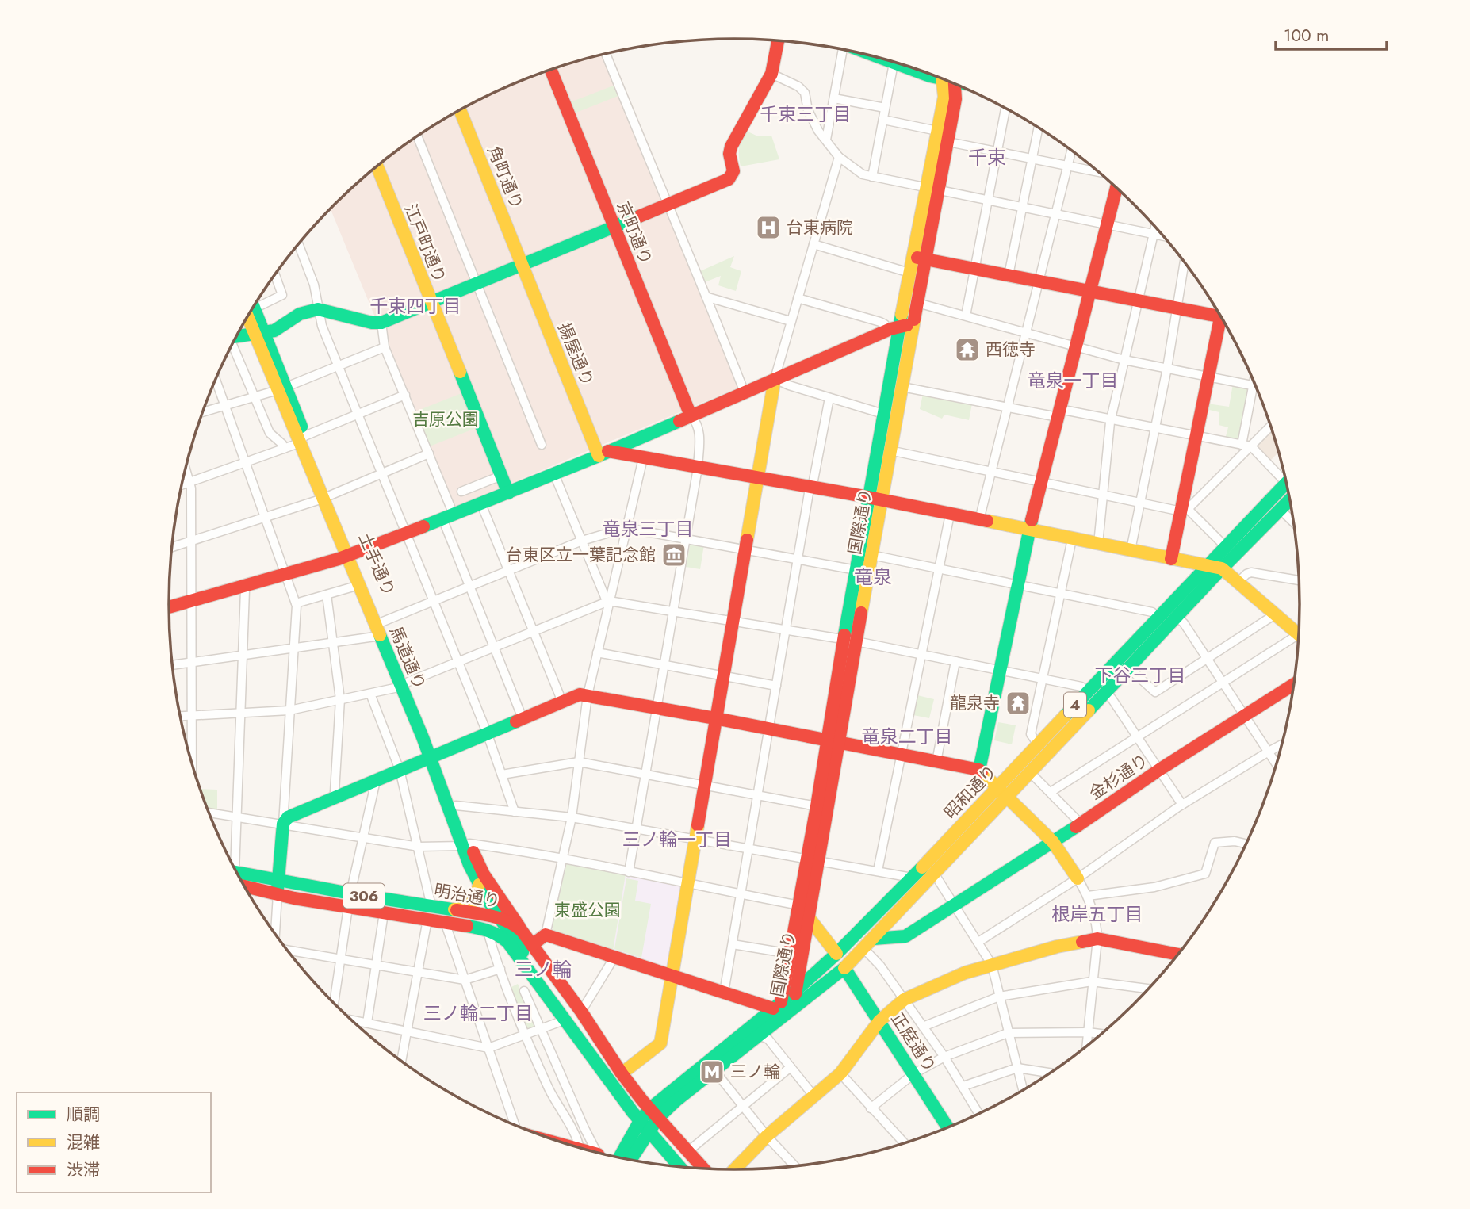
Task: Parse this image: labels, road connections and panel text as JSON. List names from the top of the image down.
{
  "streets": {
    "main road": [
      "角町通り",
      "京町通り",
      "江戸町通り",
      "揚屋通り",
      "国際通り",
      "土手通り",
      "馬道通り",
      "4",
      "金杉通り",
      "昭和通り",
      "306",
      "明治通り",
      "正庭通り"
    ]
  },
  "crossings": [
    ["角町通り", "揚屋通り"],
    ["国際通り", "昭和通り"],
    ["土手通り", "馬道通り"],
    ["馬道通り", "明治通り"],
    ["4", "昭和通り"],
    ["4", "明治通り"],
    ["金杉通り", "昭和通り"],
    ["昭和通り", "明治通り"],
    ["昭和通り", "正庭通り"]
  ],
  "districts": [
    "千束三丁目",
    "千束",
    "千束四丁目",
    "竜泉一丁目",
    "竜泉三丁目",
    "竜泉",
    "下谷三丁目",
    "竜泉二丁目",
    "三ノ輪一丁目",
    "根岸五丁目",
    "三ノ輪",
    "三ノ輪二丁目"
  ],
  "parks": ["吉原公園", "東盛公園"],
  "places": {
    "hospital": ["台東病院"],
    "temple": ["西徳寺", "龍泉寺"],
    "museum": ["台東区立一葉記念館"],
    "metro station": ["三ノ輪"]
  },
  "legend": ["順調", "混雑", "渋滞"],
  "scale_bar": "100 m"
}
